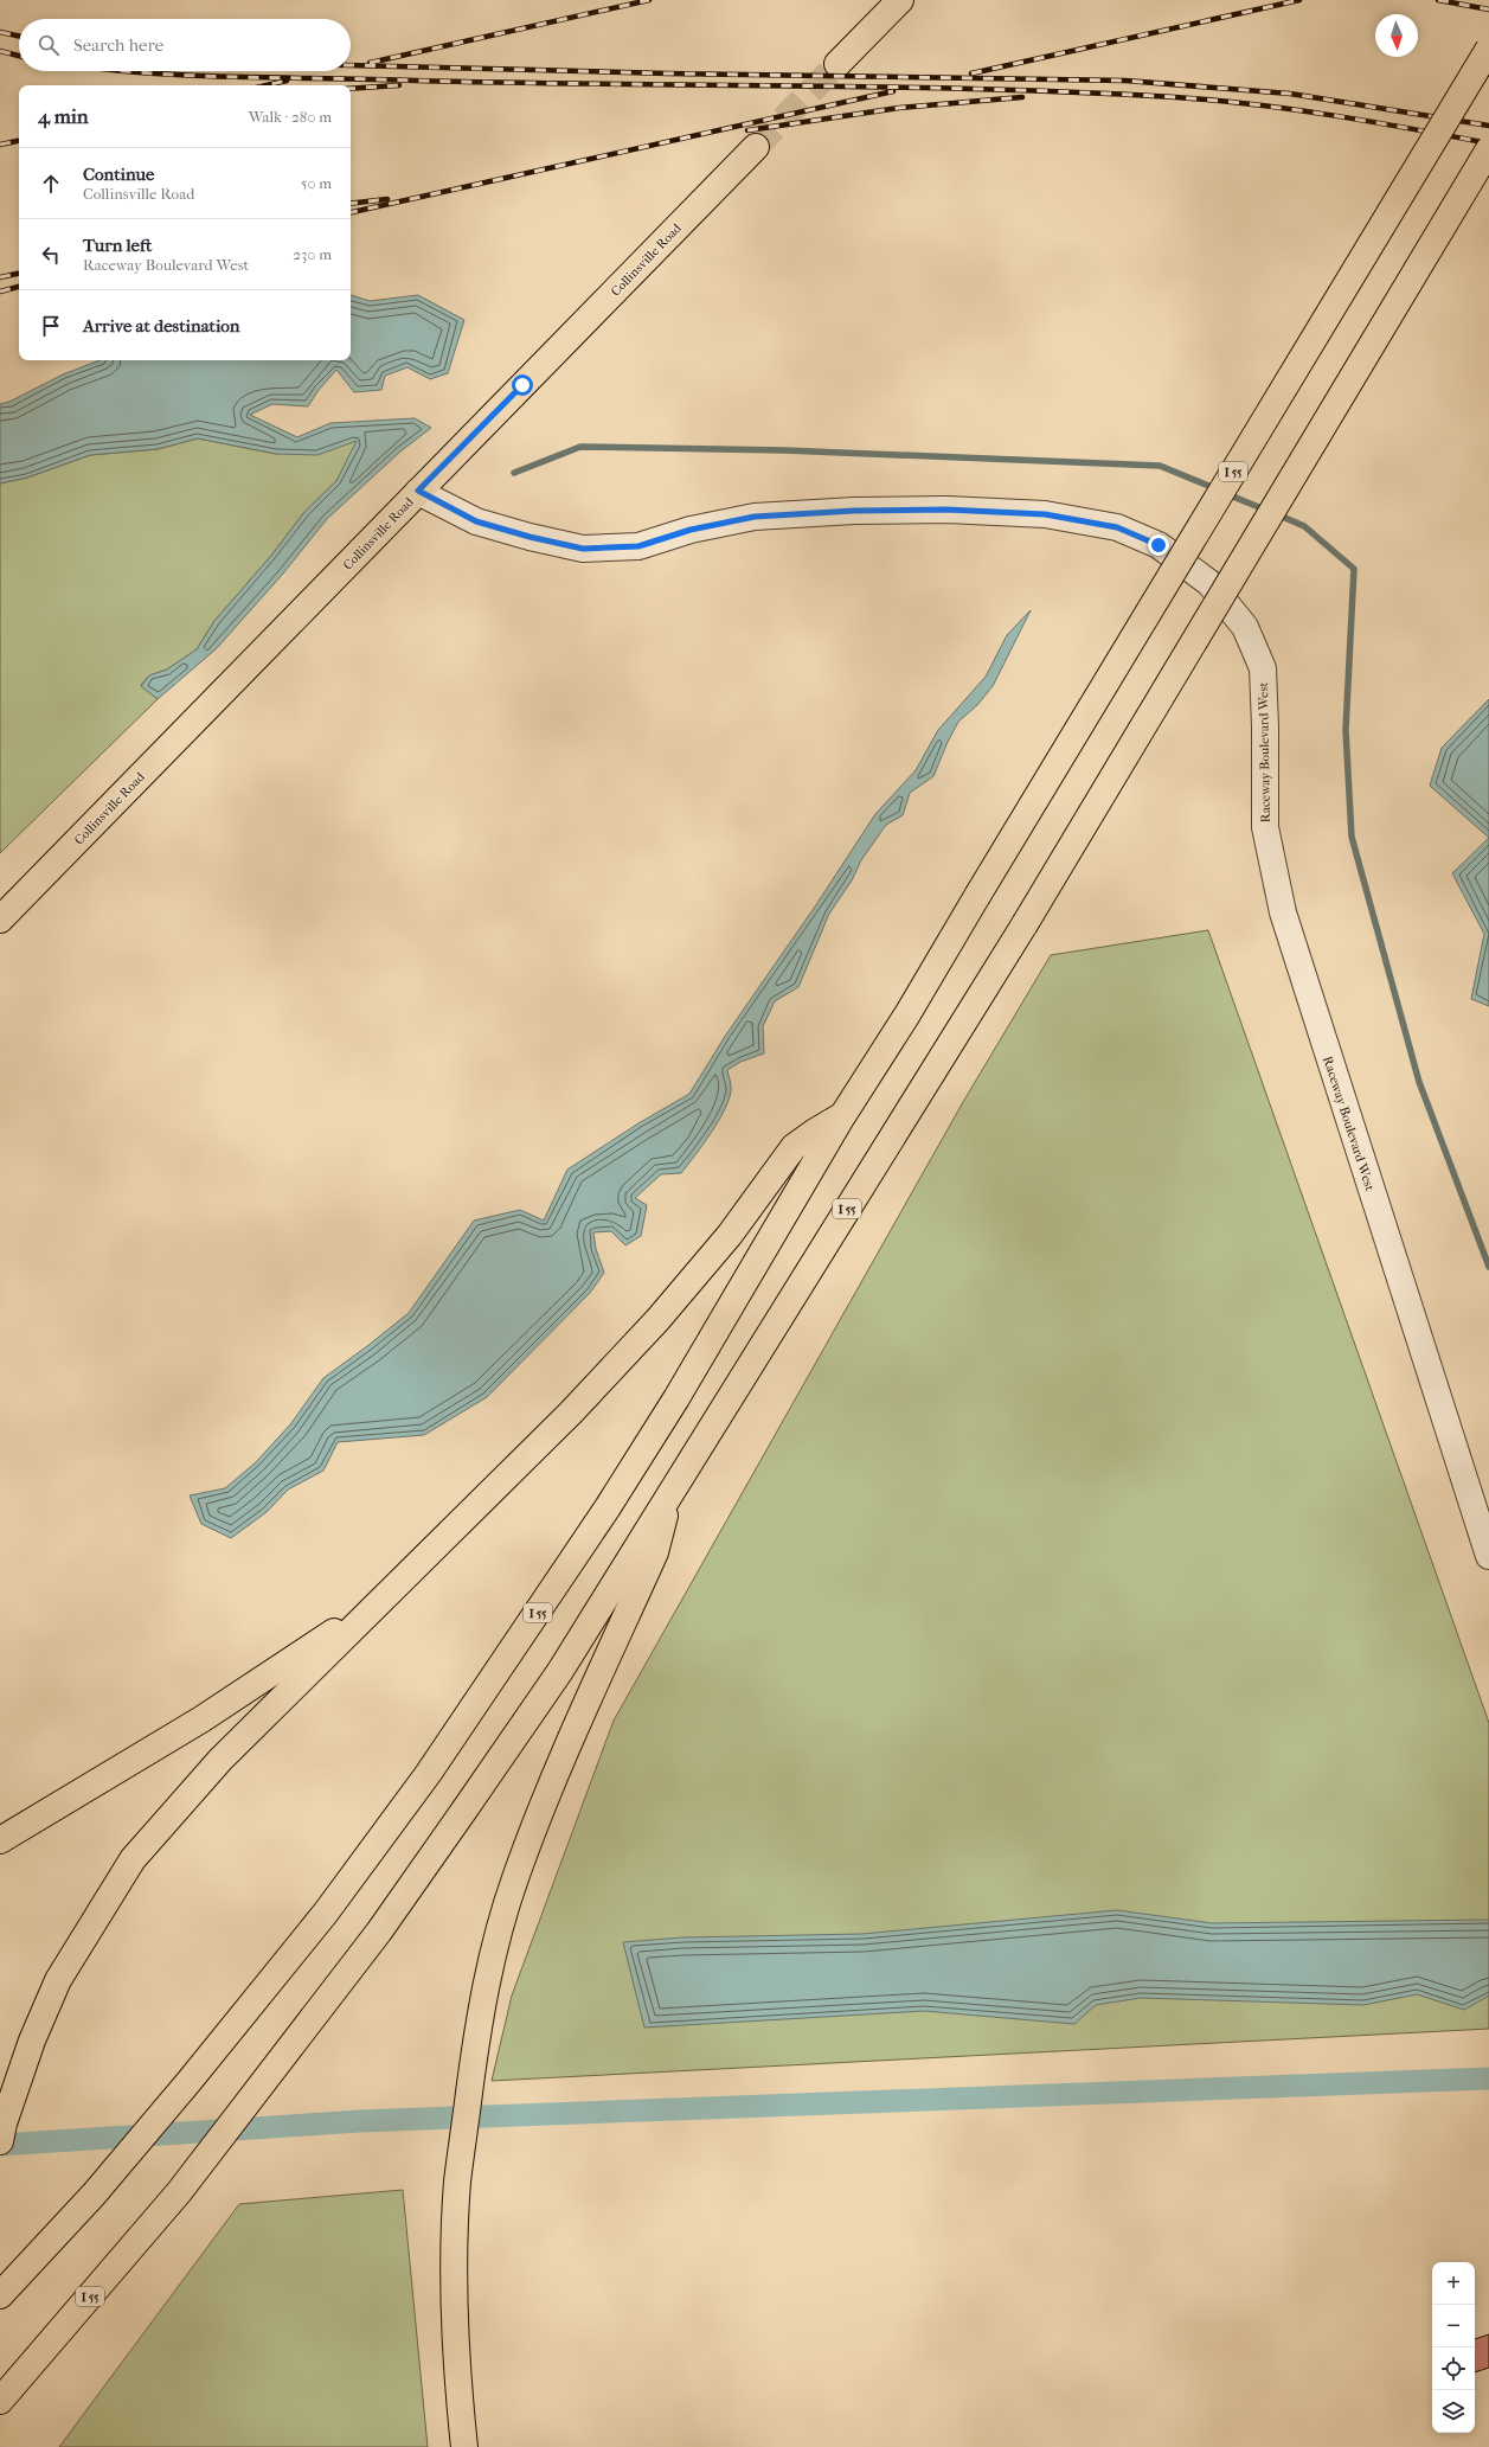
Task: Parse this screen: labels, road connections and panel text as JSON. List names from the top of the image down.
{
  "streets": {
    "main road": ["Collinsville Road", "I 55"],
    "street": ["Raceway Boulevard West"]
  },
  "crossings": [
    ["Collinsville Road", "Raceway Boulevard West"]
  ],
  "north": "bottom",
  "page": {
    "search": "Search here",
    "heading": ["4 min", "Walk · 280 m"],
    "list": [
      ["Continue", "Collinsville Road", "50 m"],
      ["Turn left", "Raceway Boulevard West", "230 m"],
      "Arrive at destination"
    ],
    "map_buttons": ["+", "−"]
  }
}
